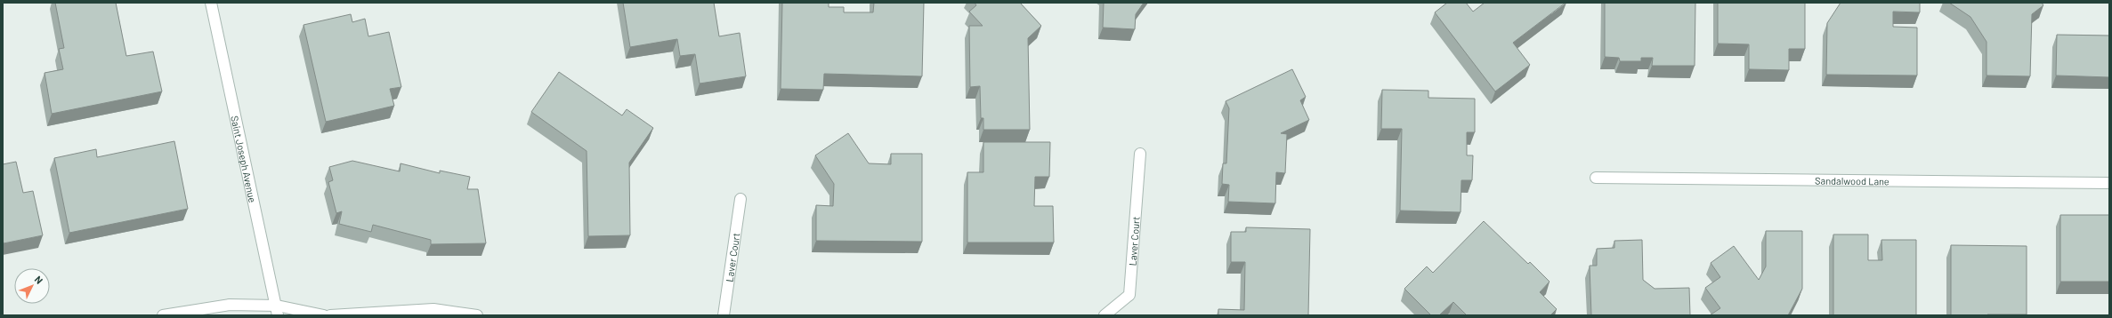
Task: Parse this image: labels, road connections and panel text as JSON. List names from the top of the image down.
{
  "streets": {
    "street": ["Saint Joseph Avenue", "Sandalwood Lane", "Laver Court"]
  },
  "north": "top right"
}
